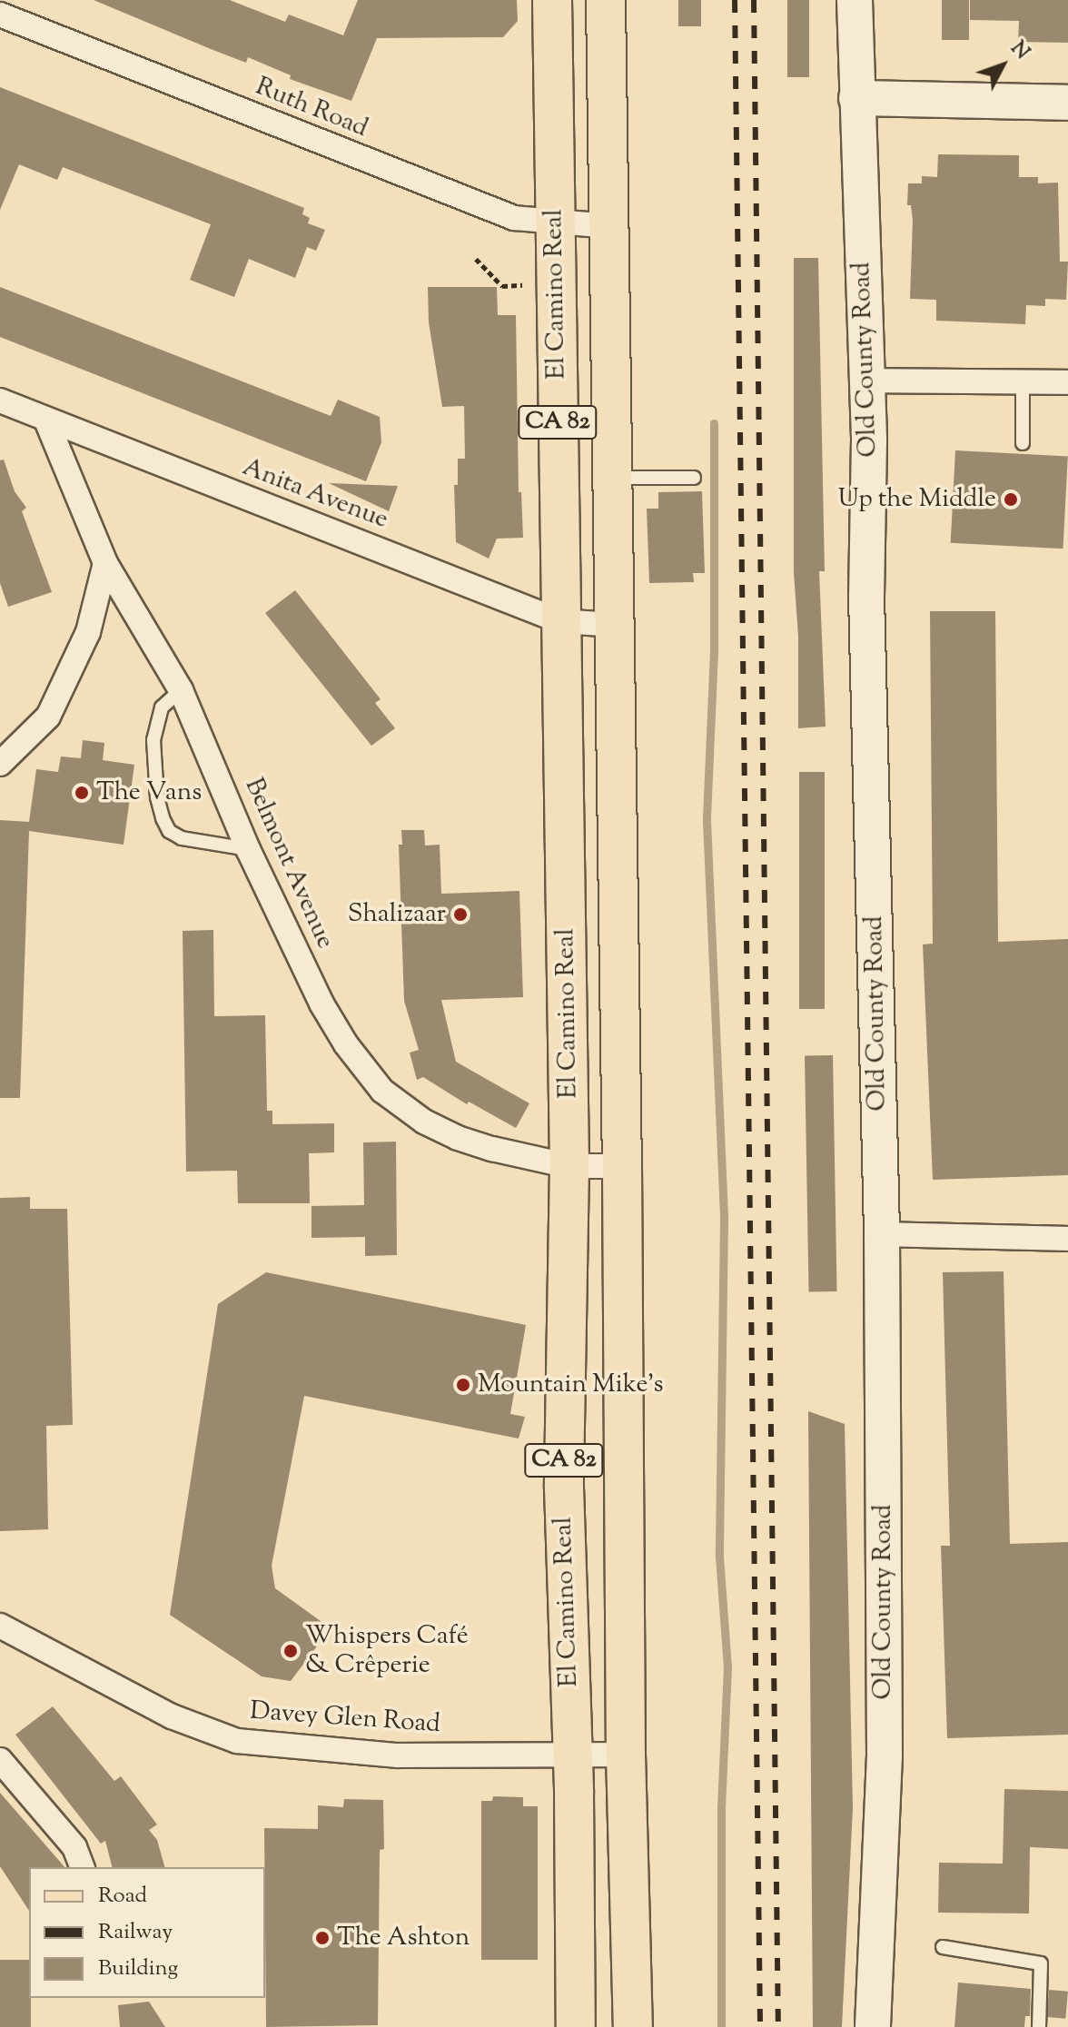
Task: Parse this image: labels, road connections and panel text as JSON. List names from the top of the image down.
{
  "streets": {
    "main road": ["El Camino Real", "CA 82"],
    "street": [
      "Ruth Road",
      "Old County Road",
      "Anita Avenue",
      "Belmont Avenue",
      "Davey Glen Road"
    ]
  },
  "crossings": [
    ["Ruth Road", "El Camino Real"],
    ["El Camino Real", "Anita Avenue"],
    ["El Camino Real", "Belmont Avenue"],
    ["El Camino Real", "Davey Glen Road"],
    ["Anita Avenue", "Belmont Avenue"]
  ],
  "places": [
    "Up the Middle",
    "The Vans",
    "Shalizaar",
    "Mountain Mike's",
    "Whispers Café & Crêperie",
    "The Ashton"
  ],
  "legend": ["Road", "Railway", "Building"],
  "north": "top right"
}
